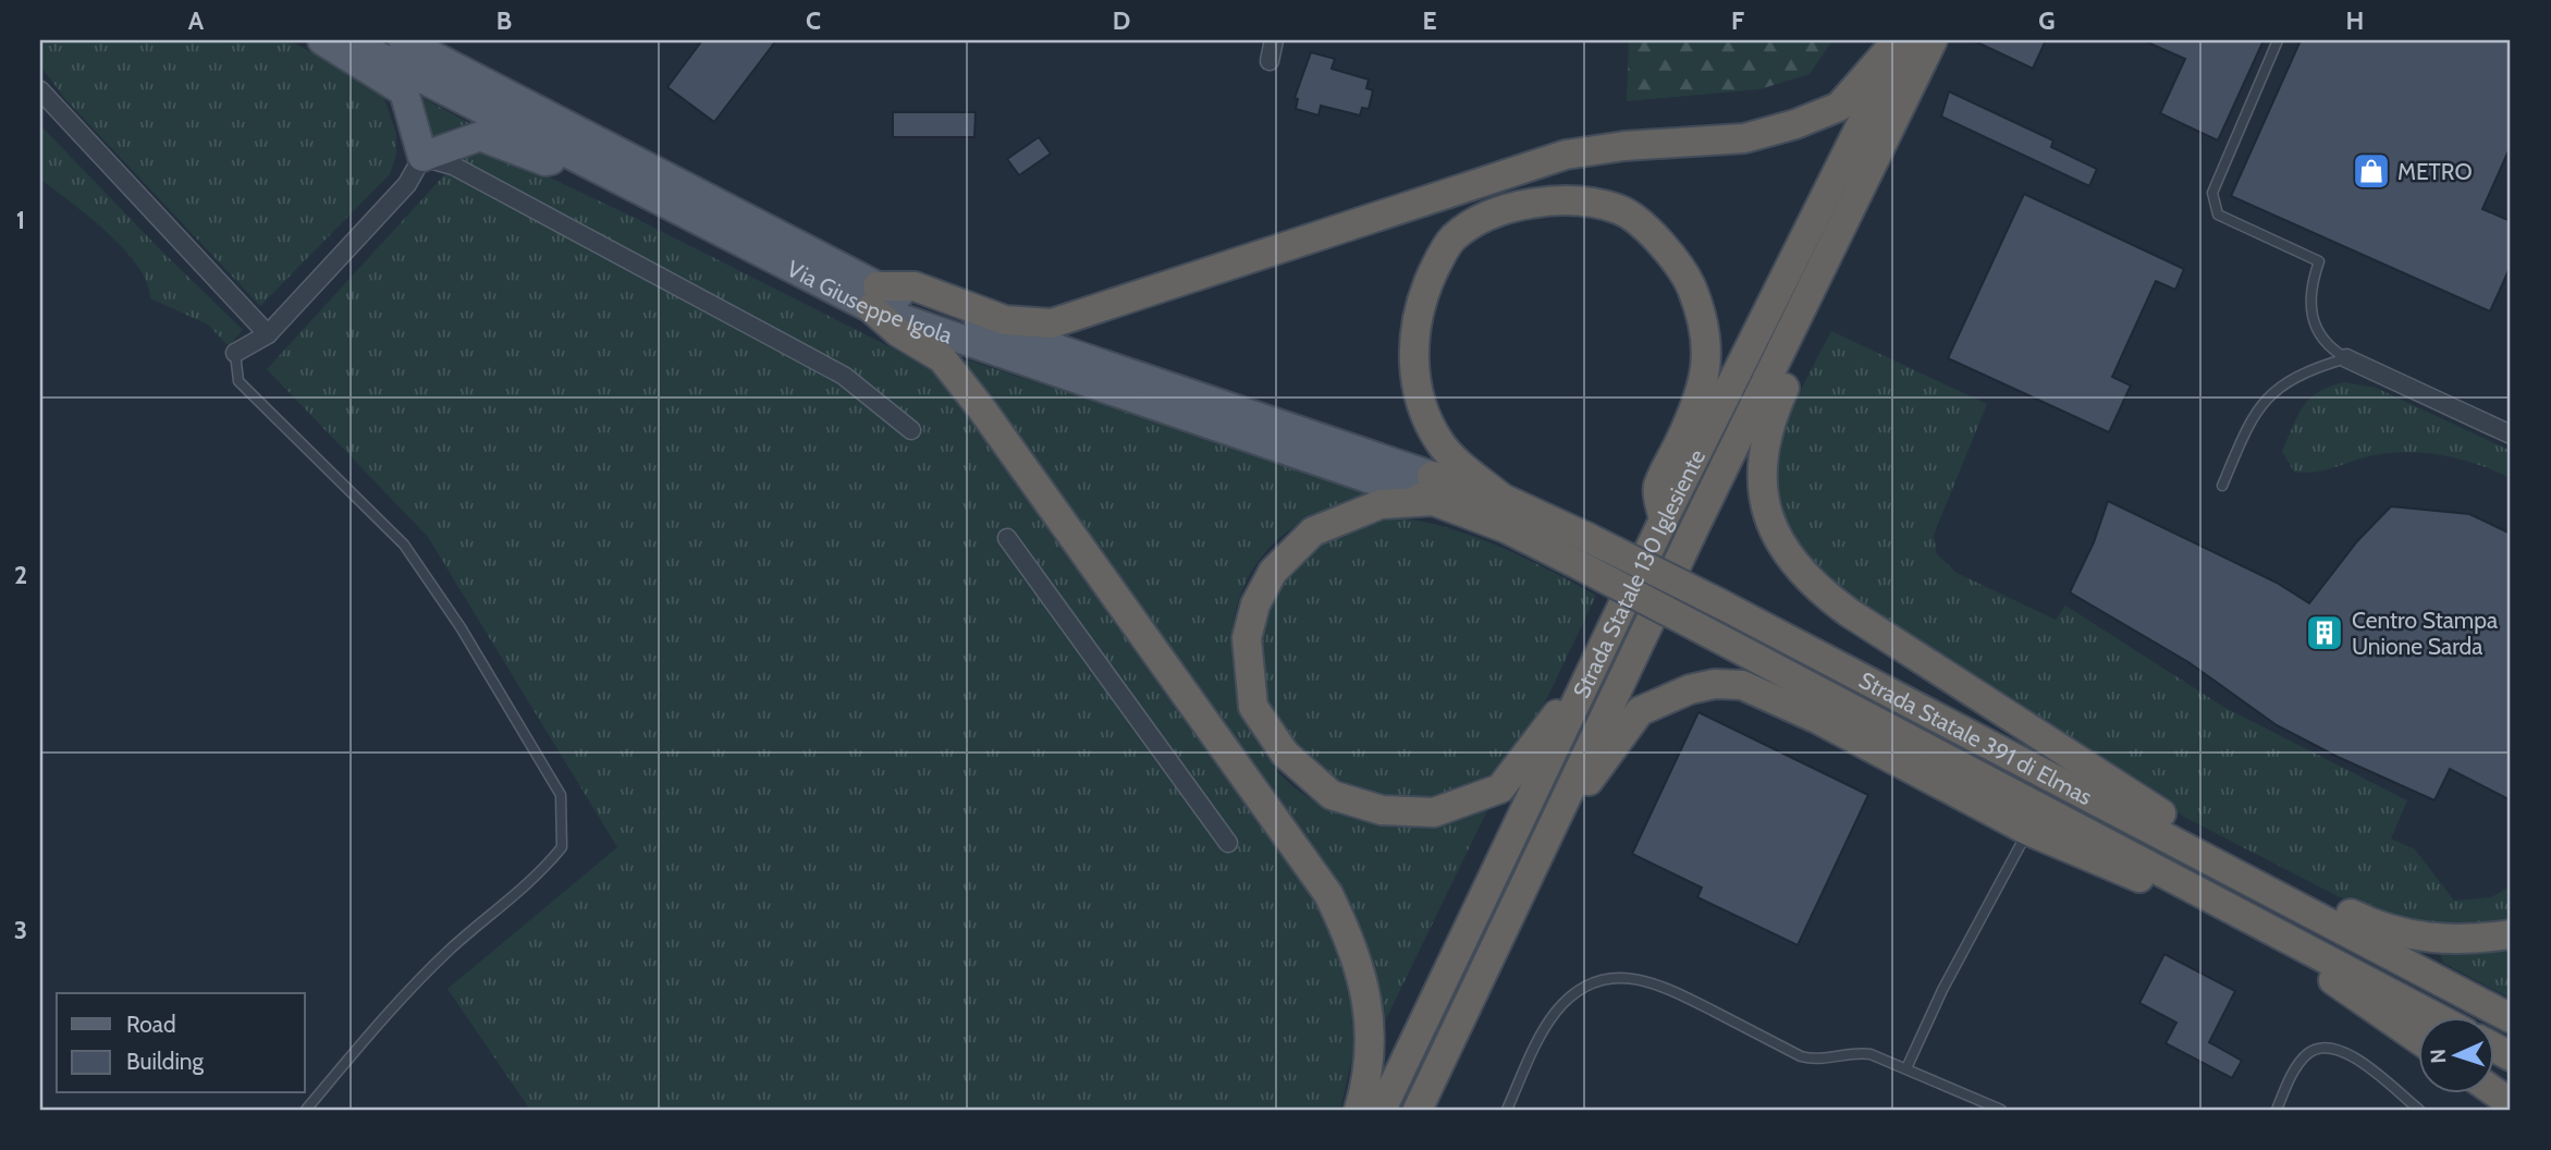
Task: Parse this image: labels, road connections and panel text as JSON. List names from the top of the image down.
{
  "streets": {
    "highway": ["Strada Statale 130 Iglesiente", "Strada Statale 391 di Elmas"],
    "main road": ["Via Giuseppe Igola"]
  },
  "crossings": [
    ["Via Giuseppe Igola", "Strada Statale 391 di Elmas"]
  ],
  "places": {
    "shop": ["METRO"],
    "building": ["Centro Stampa Unione Sarda"]
  },
  "legend": ["Road", "Building"],
  "north": "left",
  "grid": {
    "columns": [
      "A",
      "B",
      "C",
      "D",
      "E",
      "F",
      "G",
      "H"
    ],
    "rows": ["1", "2", "3"]
  }
}
